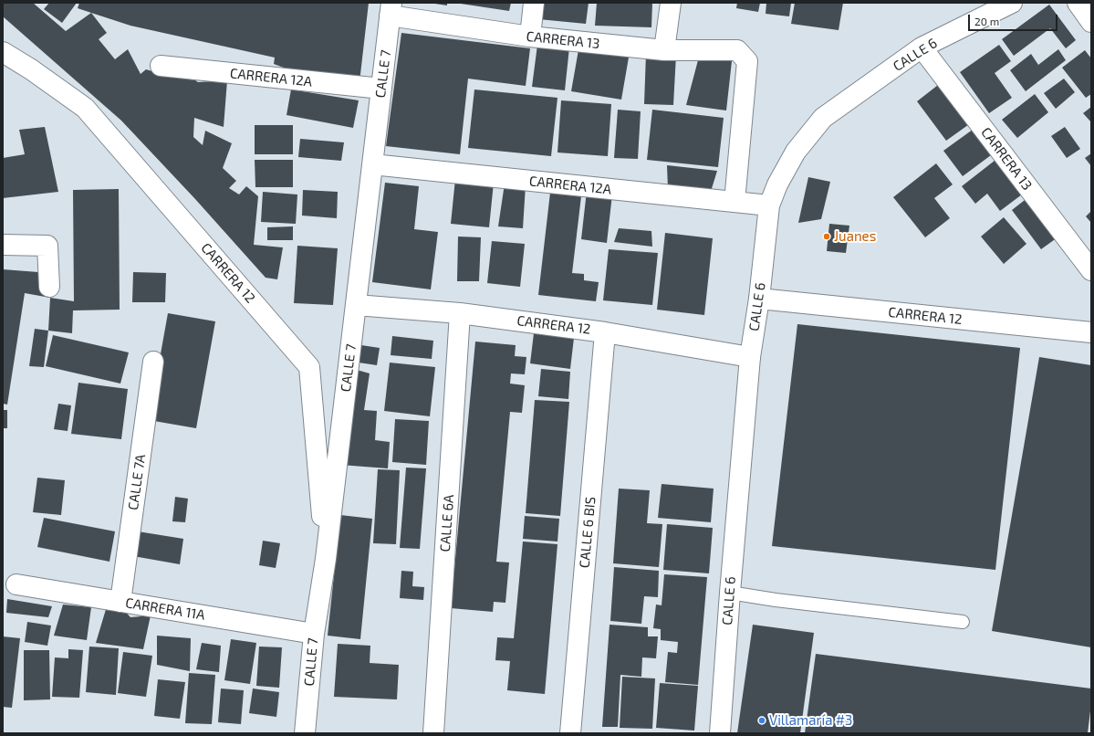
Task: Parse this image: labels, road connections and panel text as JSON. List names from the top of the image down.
{
  "streets": {
    "street": [
      "CARRERA 13",
      "CALLE 6",
      "CALLE 7",
      "CARRERA 12A",
      "CARRERA 12",
      "CALLE 7A",
      "CALLE 6A",
      "CALLE 6 BIS",
      "CARRERA 11A"
    ]
  },
  "crossings": [
    ["CARRERA 13", "CALLE 6"],
    ["CARRERA 13", "CALLE 7"],
    ["CARRERA 13", "CARRERA 12A"],
    ["CALLE 6", "CARRERA 12A"],
    ["CALLE 6", "CARRERA 12"],
    ["CALLE 7", "CARRERA 12A"],
    ["CALLE 7", "CARRERA 12"],
    ["CALLE 7", "CARRERA 11A"],
    ["CARRERA 12", "CALLE 6A"],
    ["CARRERA 12", "CALLE 6 BIS"],
    ["CALLE 7A", "CARRERA 11A"]
  ],
  "places": ["Juanes", "Villamaría #3"],
  "scale_bar": "20 m"
}
